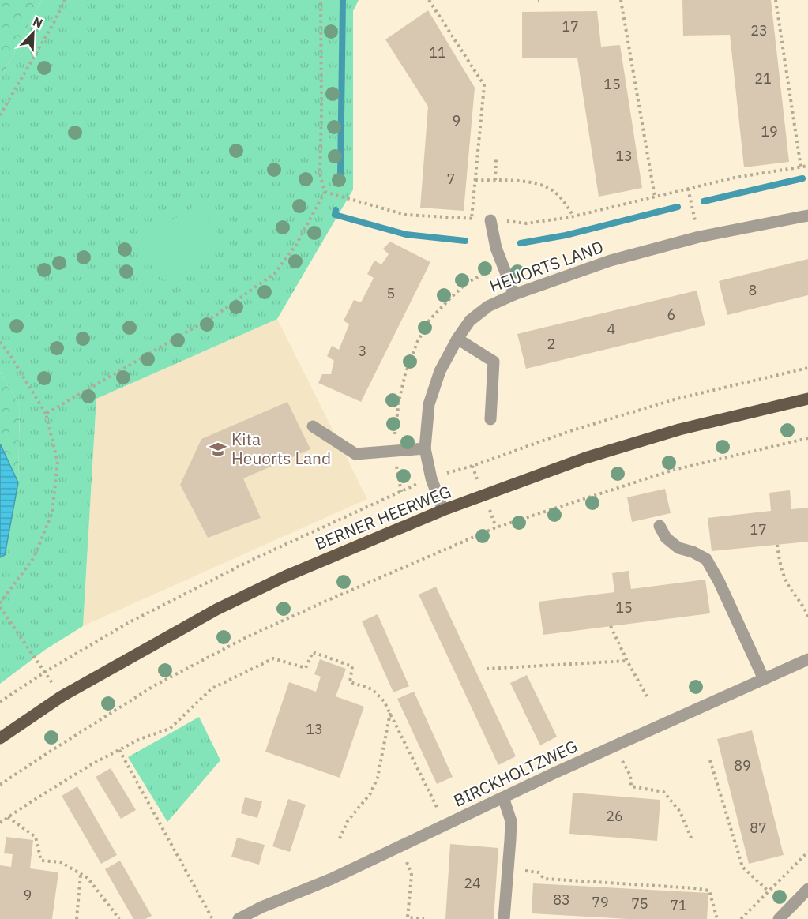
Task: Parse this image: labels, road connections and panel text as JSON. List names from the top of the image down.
{
  "streets": {
    "main road": ["BERNER HEERWEG"],
    "street": ["HEUORTS LAND", "BIRCKHOLTZWEG"]
  },
  "crossings": [
    ["HEUORTS LAND", "BERNER HEERWEG"]
  ],
  "places": {
    "school or university": ["Kita Heuorts Land"]
  },
  "house_numbers": [
    "17",
    "23",
    "11",
    "21",
    "15",
    "9",
    "19",
    "13",
    "7",
    "8",
    "5",
    "6",
    "4",
    "2",
    "3",
    "17",
    "15",
    "13",
    "89",
    "26",
    "87",
    "24",
    "9",
    "83",
    "79",
    "75",
    "71"
  ],
  "north": "top right"
}
